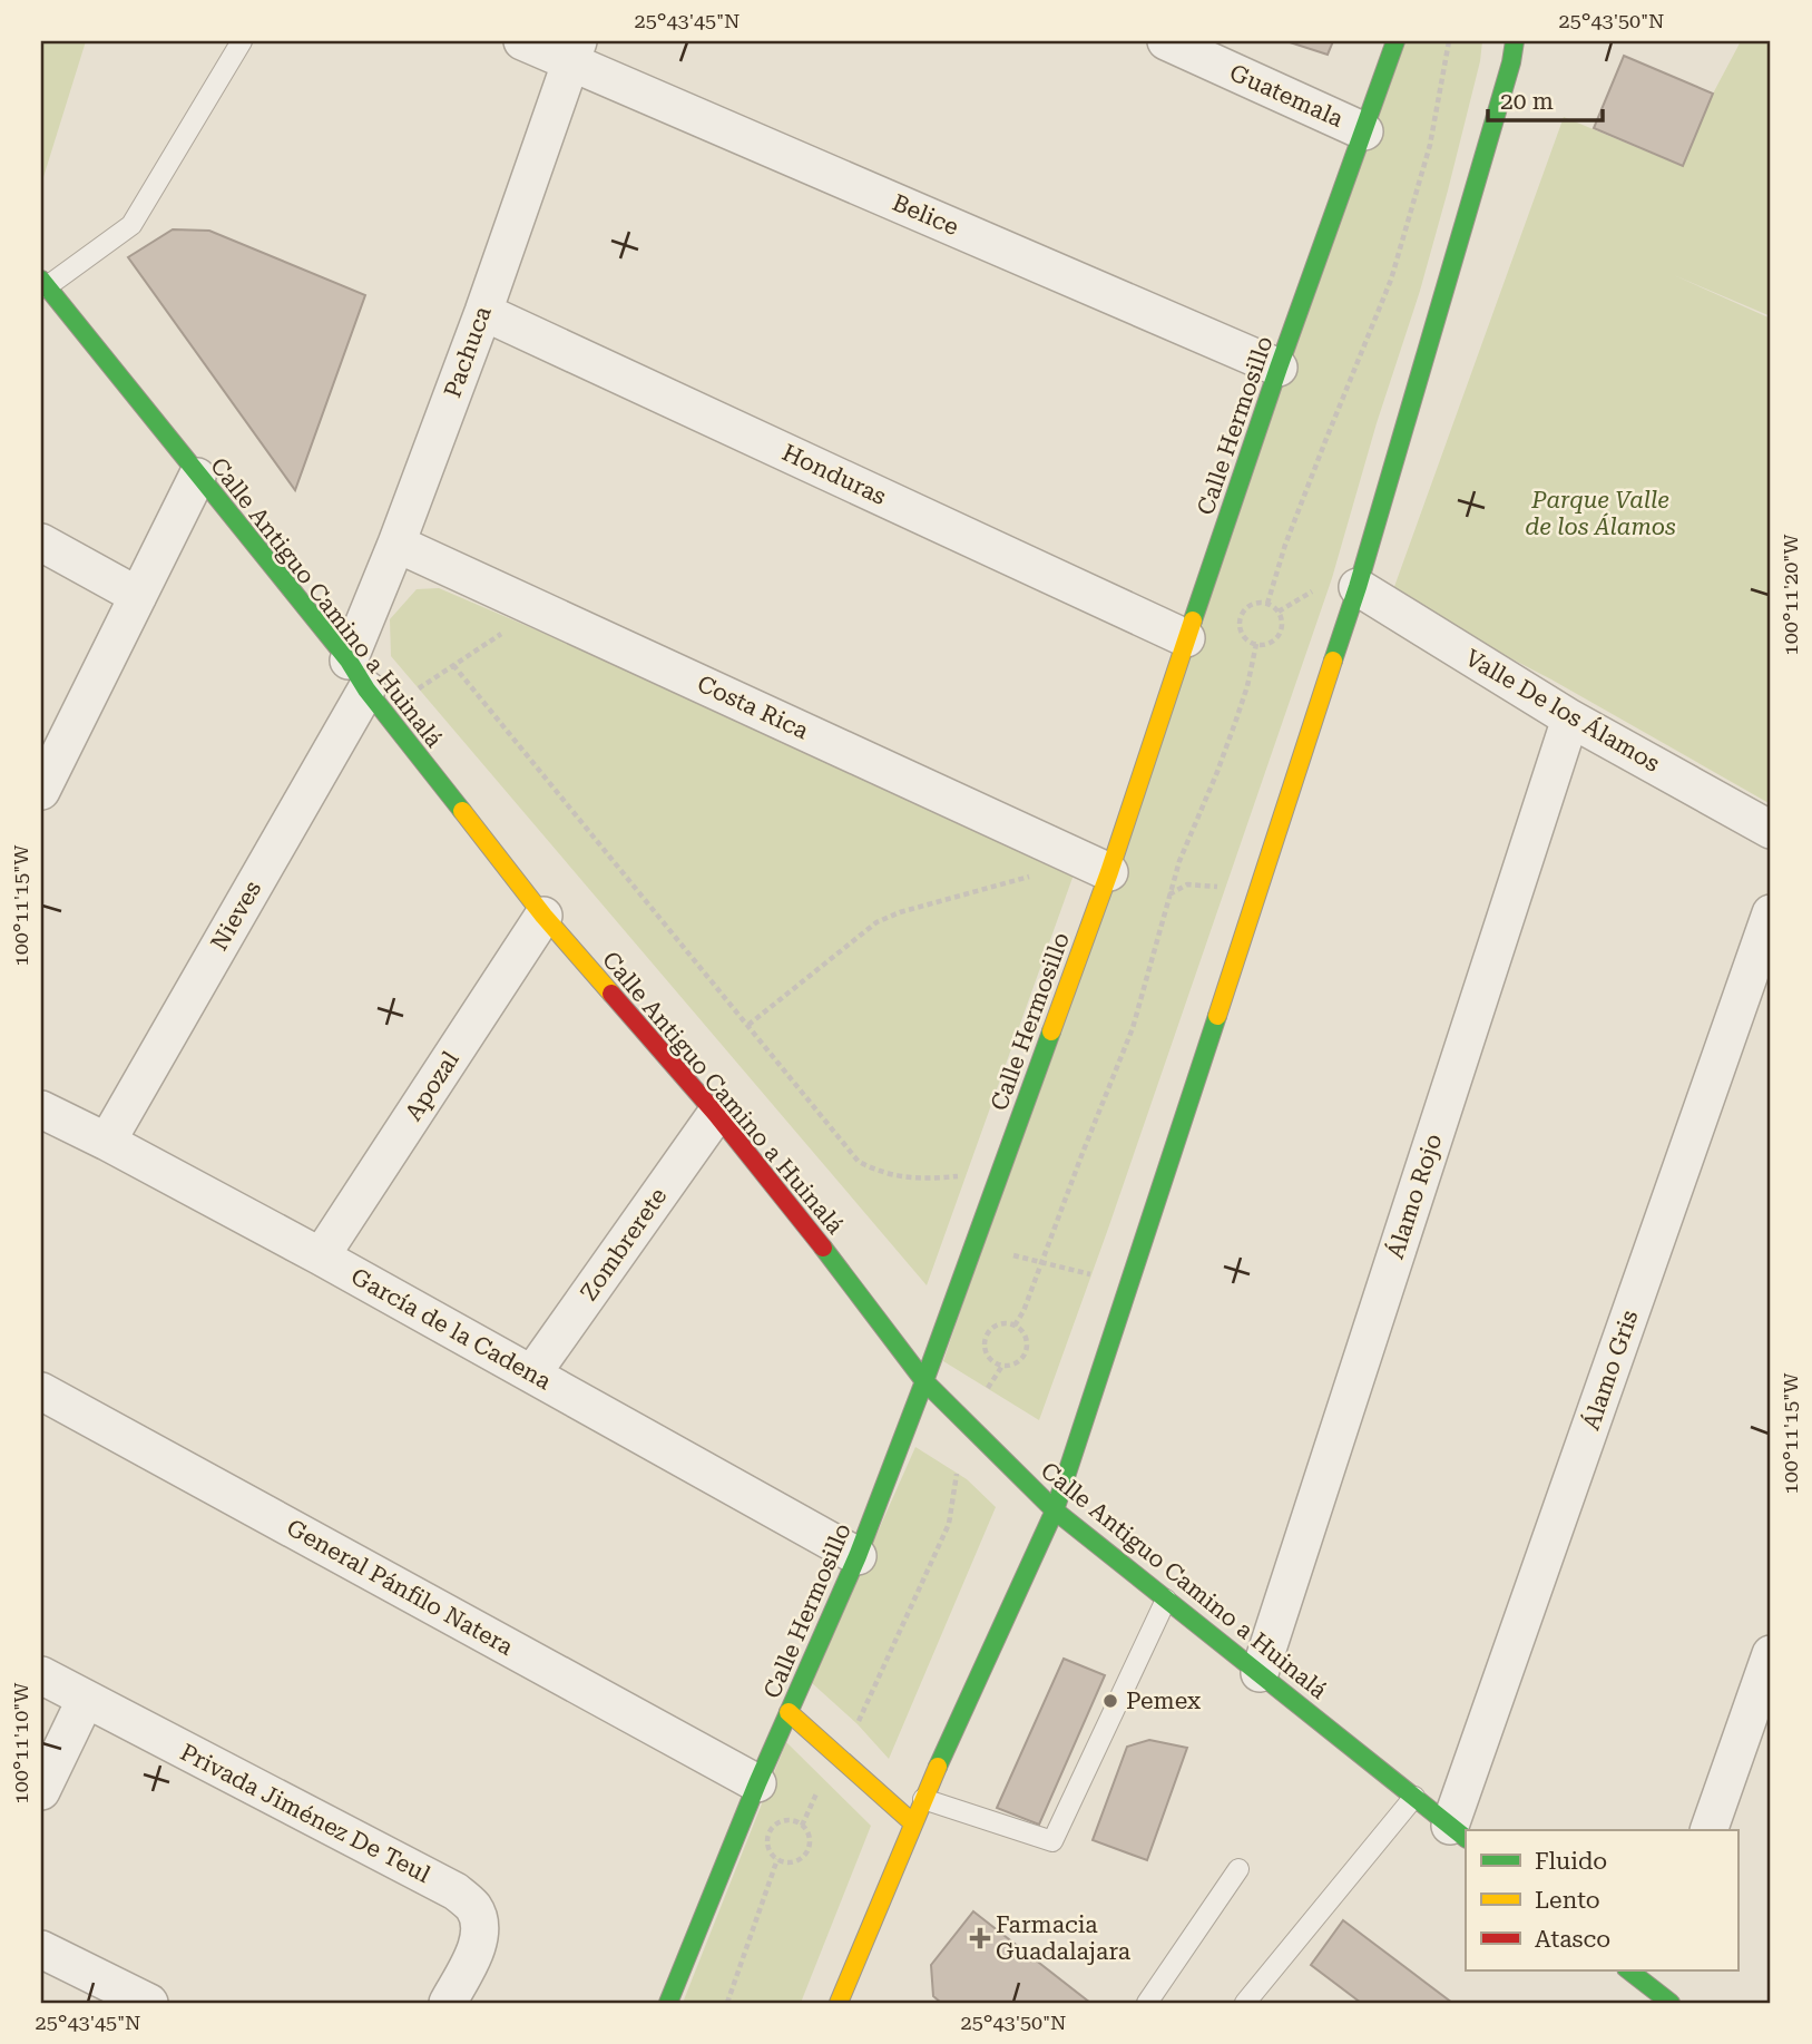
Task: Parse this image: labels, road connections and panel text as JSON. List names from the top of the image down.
{
  "streets": {
    "street": [
      "Guatemala",
      "Belice",
      "Pachuca",
      "Calle Hermosillo",
      "Honduras",
      "Calle Antiguo Camino a Huinalá",
      "Costa Rica",
      "Valle De los Álamos",
      "Nieves",
      "Apozal",
      "Álamo Rojo",
      "Zombrerete",
      "García de la Cadena",
      "Álamo Gris",
      "General Pánfilo Natera",
      "Privada Jiménez De Teul"
    ]
  },
  "crossings": [
    ["Guatemala", "Calle Hermosillo"],
    ["Belice", "Pachuca"],
    ["Belice", "Calle Hermosillo"],
    ["Pachuca", "Honduras"],
    ["Pachuca", "Calle Antiguo Camino a Huinalá"],
    ["Pachuca", "Costa Rica"],
    ["Pachuca", "Nieves"],
    ["Calle Hermosillo", "Honduras"],
    ["Calle Hermosillo", "Calle Antiguo Camino a Huinalá"],
    ["Calle Hermosillo", "Costa Rica"],
    ["Calle Hermosillo", "García de la Cadena"],
    ["Calle Hermosillo", "General Pánfilo Natera"],
    ["Calle Antiguo Camino a Huinalá", "Nieves"],
    ["Calle Antiguo Camino a Huinalá", "Apozal"],
    ["Calle Antiguo Camino a Huinalá", "Álamo Rojo"],
    ["Calle Antiguo Camino a Huinalá", "Zombrerete"],
    ["Calle Antiguo Camino a Huinalá", "Álamo Gris"],
    ["Valle De los Álamos", "Álamo Rojo"],
    ["Nieves", "García de la Cadena"],
    ["Apozal", "García de la Cadena"],
    ["Zombrerete", "García de la Cadena"]
  ],
  "parks": ["Parque Valle de los Álamos"],
  "places": {
    "other": ["Pemex"],
    "health": ["Farmacia Guadalajara"]
  },
  "legend": ["Fluido", "Lento", "Atasco"],
  "scale_bar": "20 m",
  "coordinates": [
    "25°43'45\"N",
    "25°43'50\"N",
    "100°11'20\"W",
    "100°11'15\"W",
    "100°11'10\"W"
  ]
}
